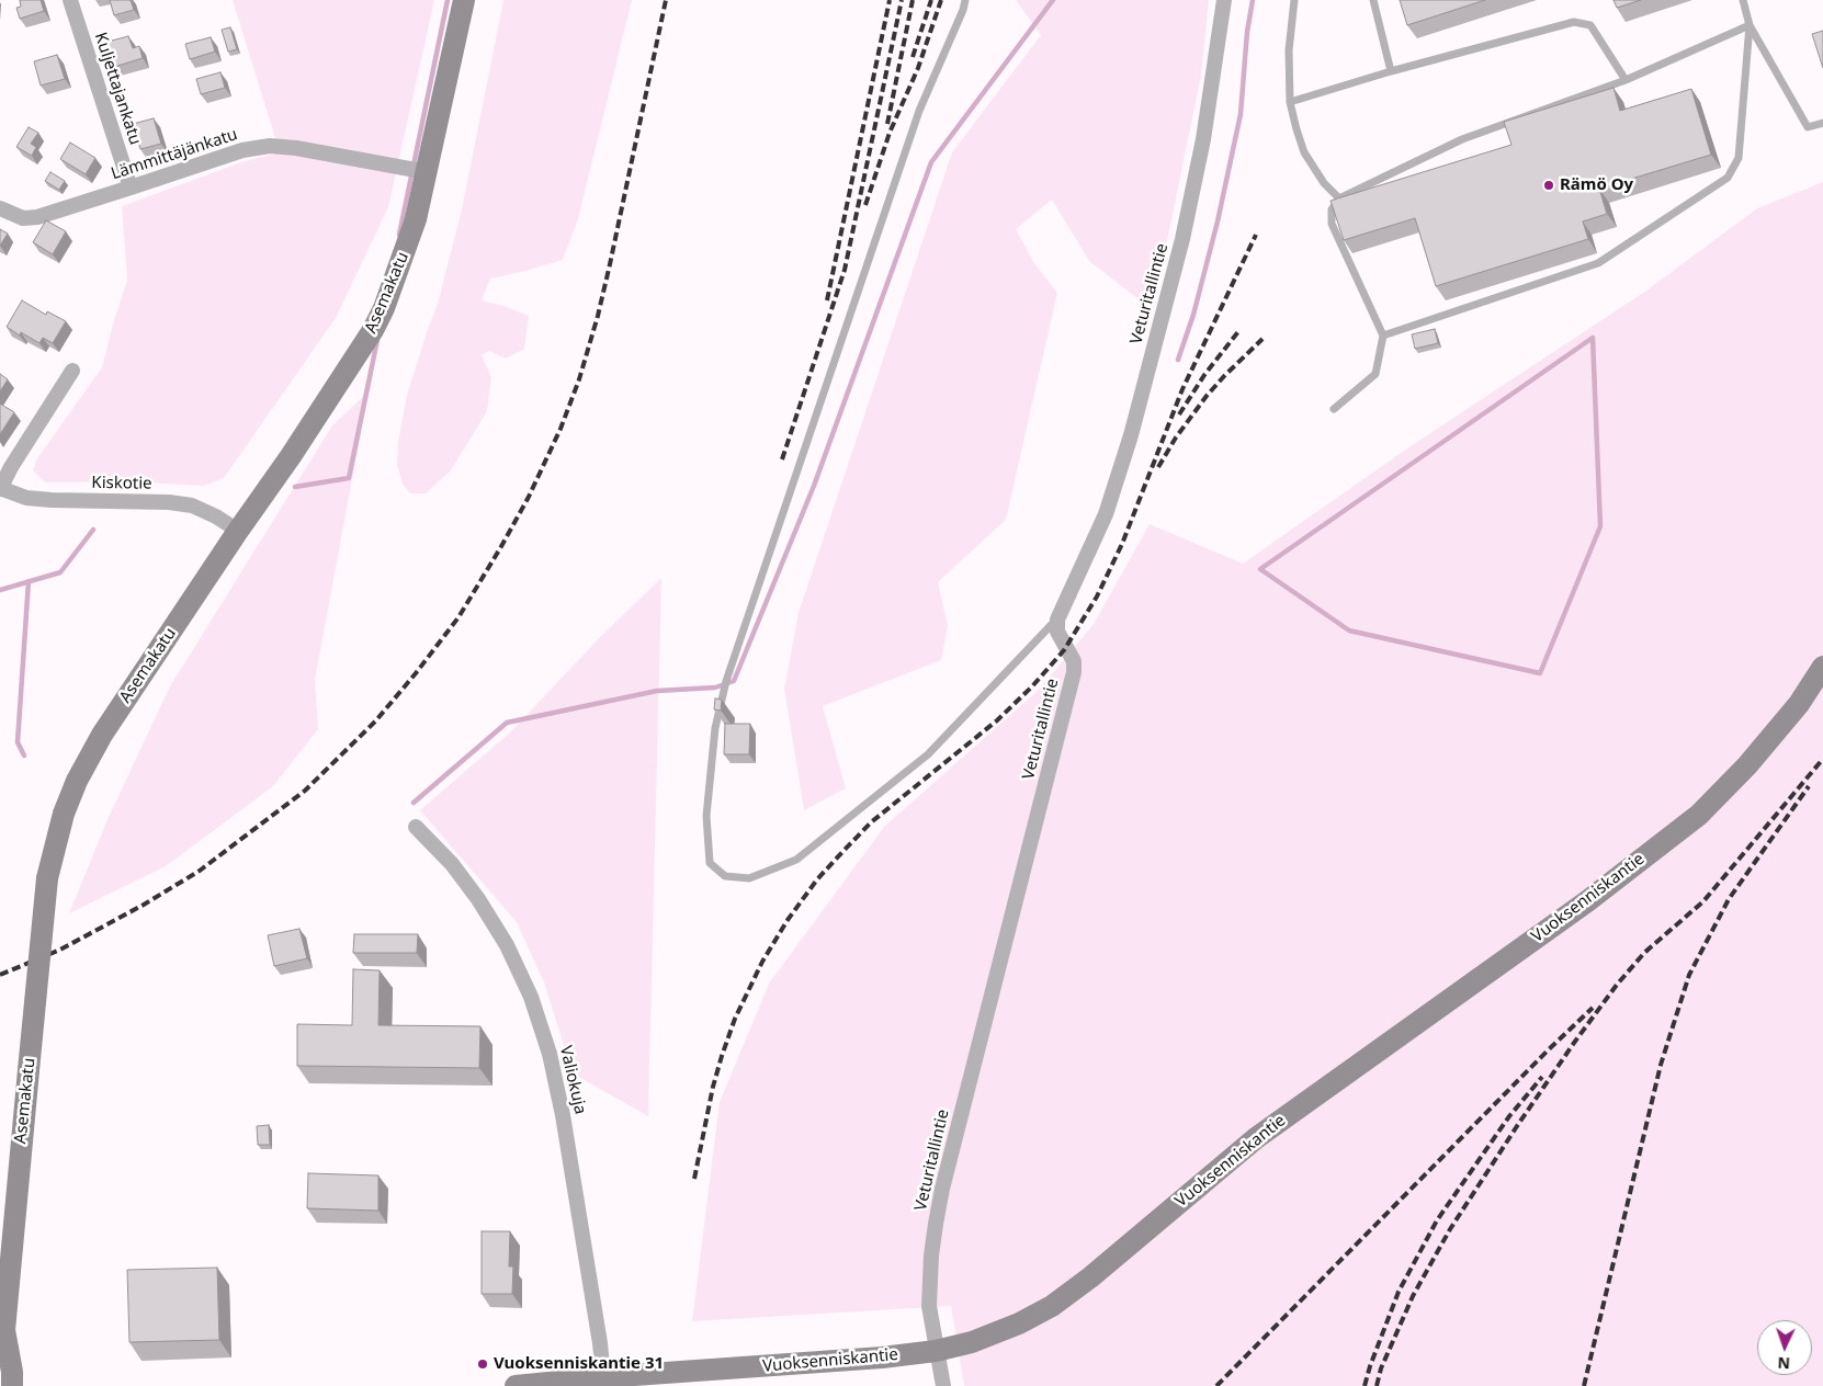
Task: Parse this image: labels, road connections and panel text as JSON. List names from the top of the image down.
{
  "streets": {
    "street": [
      "Kuljettajankatu",
      "Lämmittäjänkatu",
      "Asemakatu",
      "Veturitallintie",
      "Kiskotie",
      "Vuoksenniskantie",
      "Valiokuja"
    ]
  },
  "crossings": [
    ["Kuljettajankatu", "Lämmittäjänkatu"],
    ["Lämmittäjänkatu", "Asemakatu"],
    ["Asemakatu", "Kiskotie"],
    ["Veturitallintie", "Vuoksenniskantie"],
    ["Vuoksenniskantie", "Valiokuja"]
  ],
  "places": ["Rämö Oy", "Vuoksenniskantie 31"],
  "north": "bottom"
}
